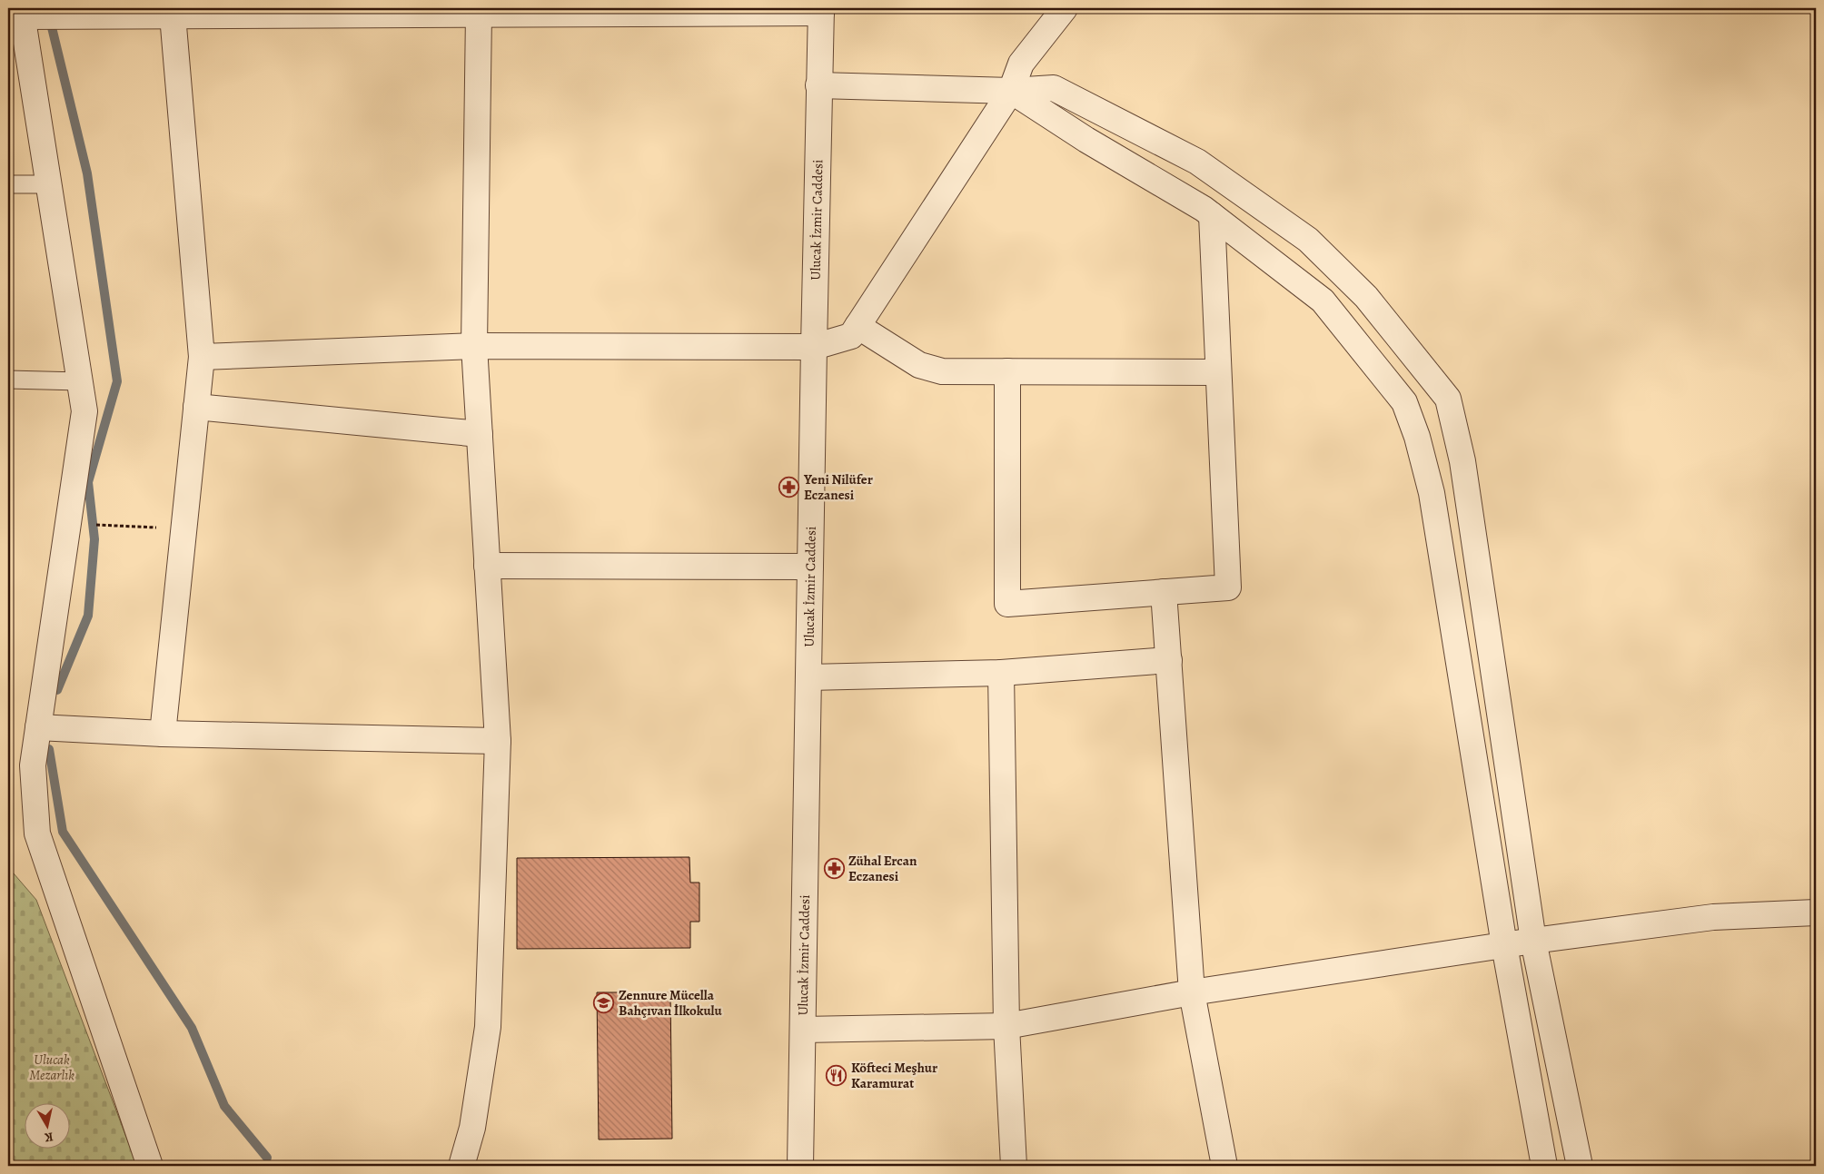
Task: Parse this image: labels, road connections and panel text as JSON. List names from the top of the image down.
{
  "streets": {
    "street": ["Ulucak İzmir Caddesi"]
  },
  "parks": ["Ulucak Mezarlık"],
  "places": {
    "pharmacy": ["Yeni Nilüfer Eczanesi", "Zühal Ercan Eczanesi"],
    "school or university": ["Zennure Mücella Bahçıvan İlkokulu"],
    "restaurant": ["Köfteci Meşhur Karamurat"]
  },
  "north": "bottom"
}
